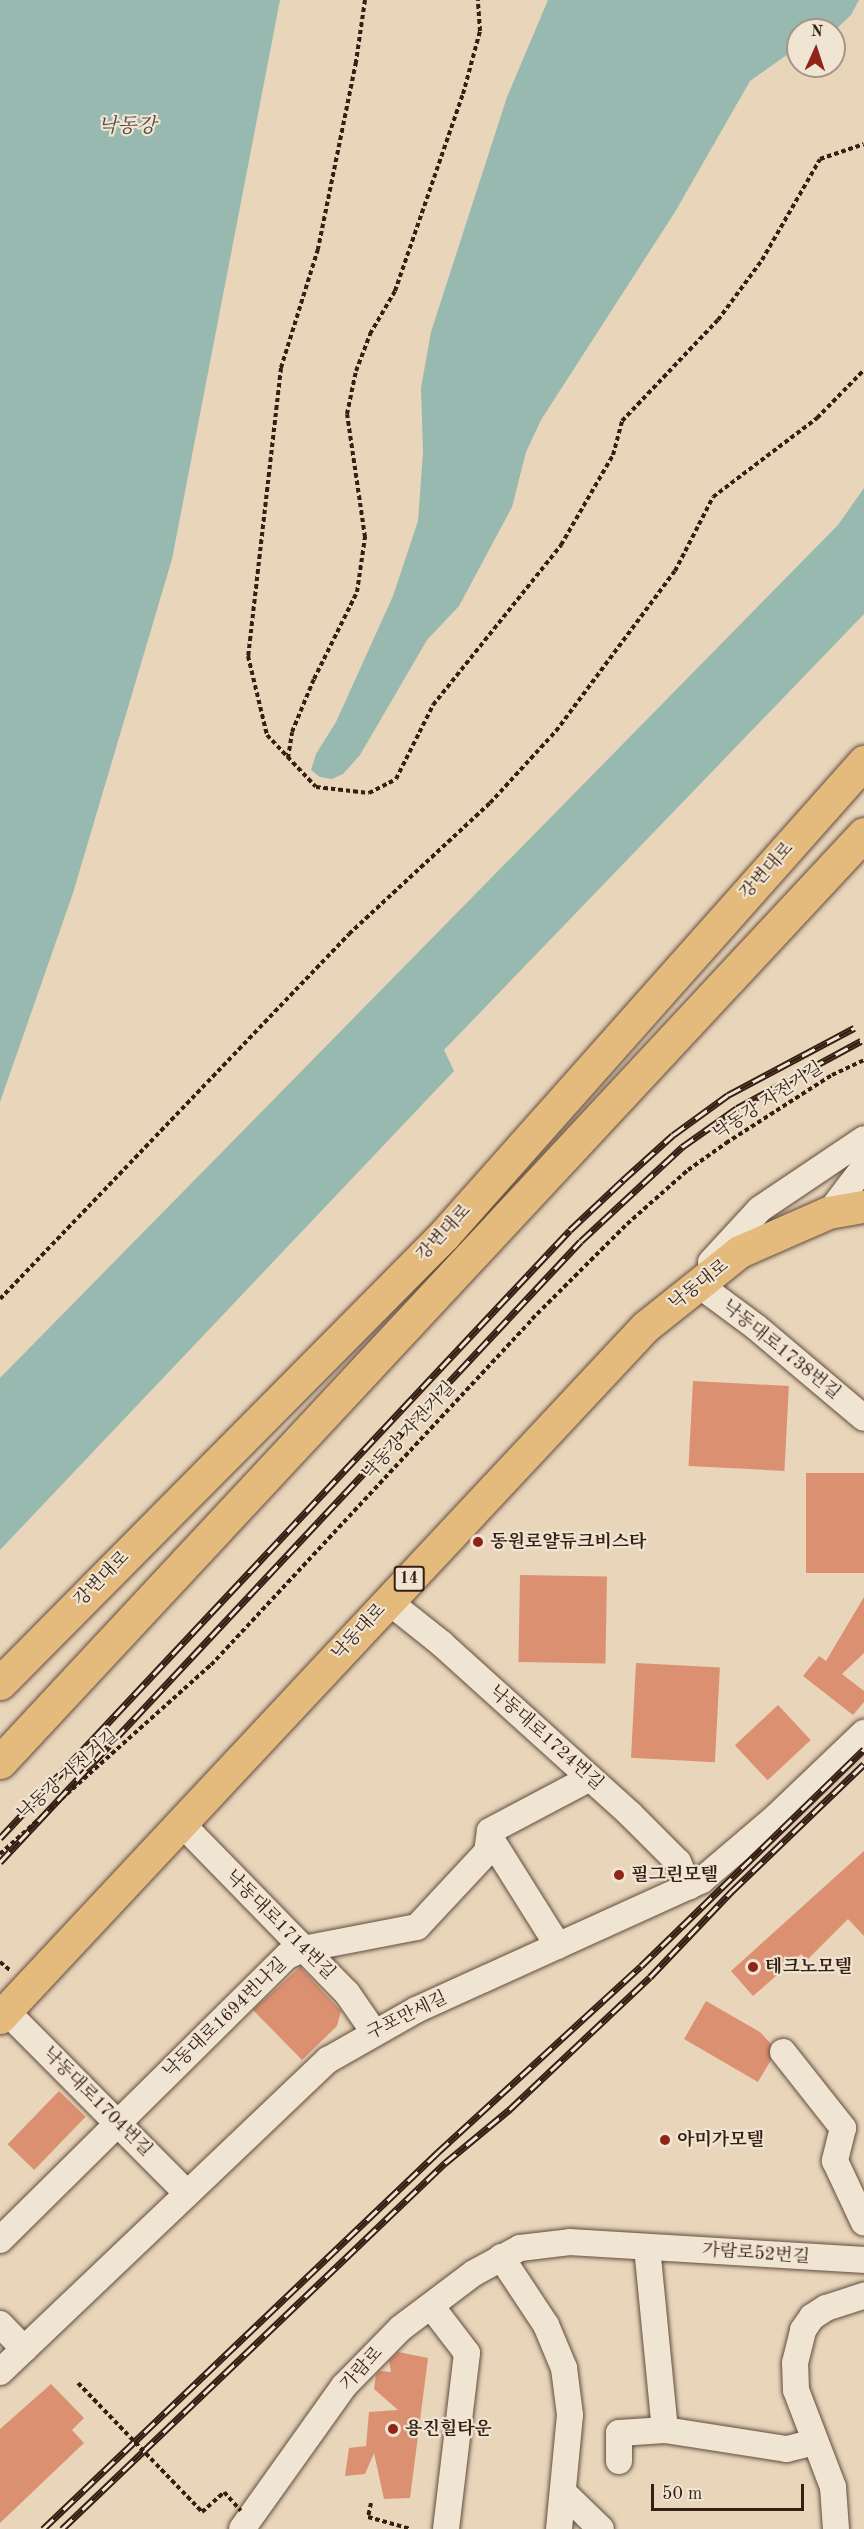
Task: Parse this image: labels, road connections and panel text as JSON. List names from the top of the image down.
{
  "streets": {
    "highway": ["강변대로"],
    "main road": ["낙동대로", "14"],
    "street": [
      "낙동대로1738번길",
      "낙동대로1724번길",
      "낙동대로1714번길",
      "구포만세길",
      "낙동대로1694번나길",
      "낙동대로1704번길",
      "가람로52번길",
      "가람로"
    ],
    "path": ["낙동강 자전거길"]
  },
  "crossings": [
    ["낙동대로", "낙동대로1738번길"],
    ["낙동대로", "낙동대로1724번길"],
    ["낙동대로", "낙동대로1714번길"],
    ["낙동대로", "낙동대로1704번길"],
    ["낙동대로1724번길", "구포만세길"],
    ["낙동대로1724번길", "낙동대로1694번나길"],
    ["낙동대로1714번길", "구포만세길"],
    ["낙동대로1714번길", "낙동대로1694번나길"],
    ["구포만세길", "낙동대로1704번길"],
    ["낙동대로1694번나길", "낙동대로1704번길"],
    ["가람로52번길", "가람로"]
  ],
  "water": ["낙동강"],
  "places": [
    "동원로얄듀크비스타",
    "필그린모텔",
    "테크노모텔",
    "아미가모텔",
    "용진힐타운"
  ],
  "scale_bar": "50 m",
  "north": "top"
}
